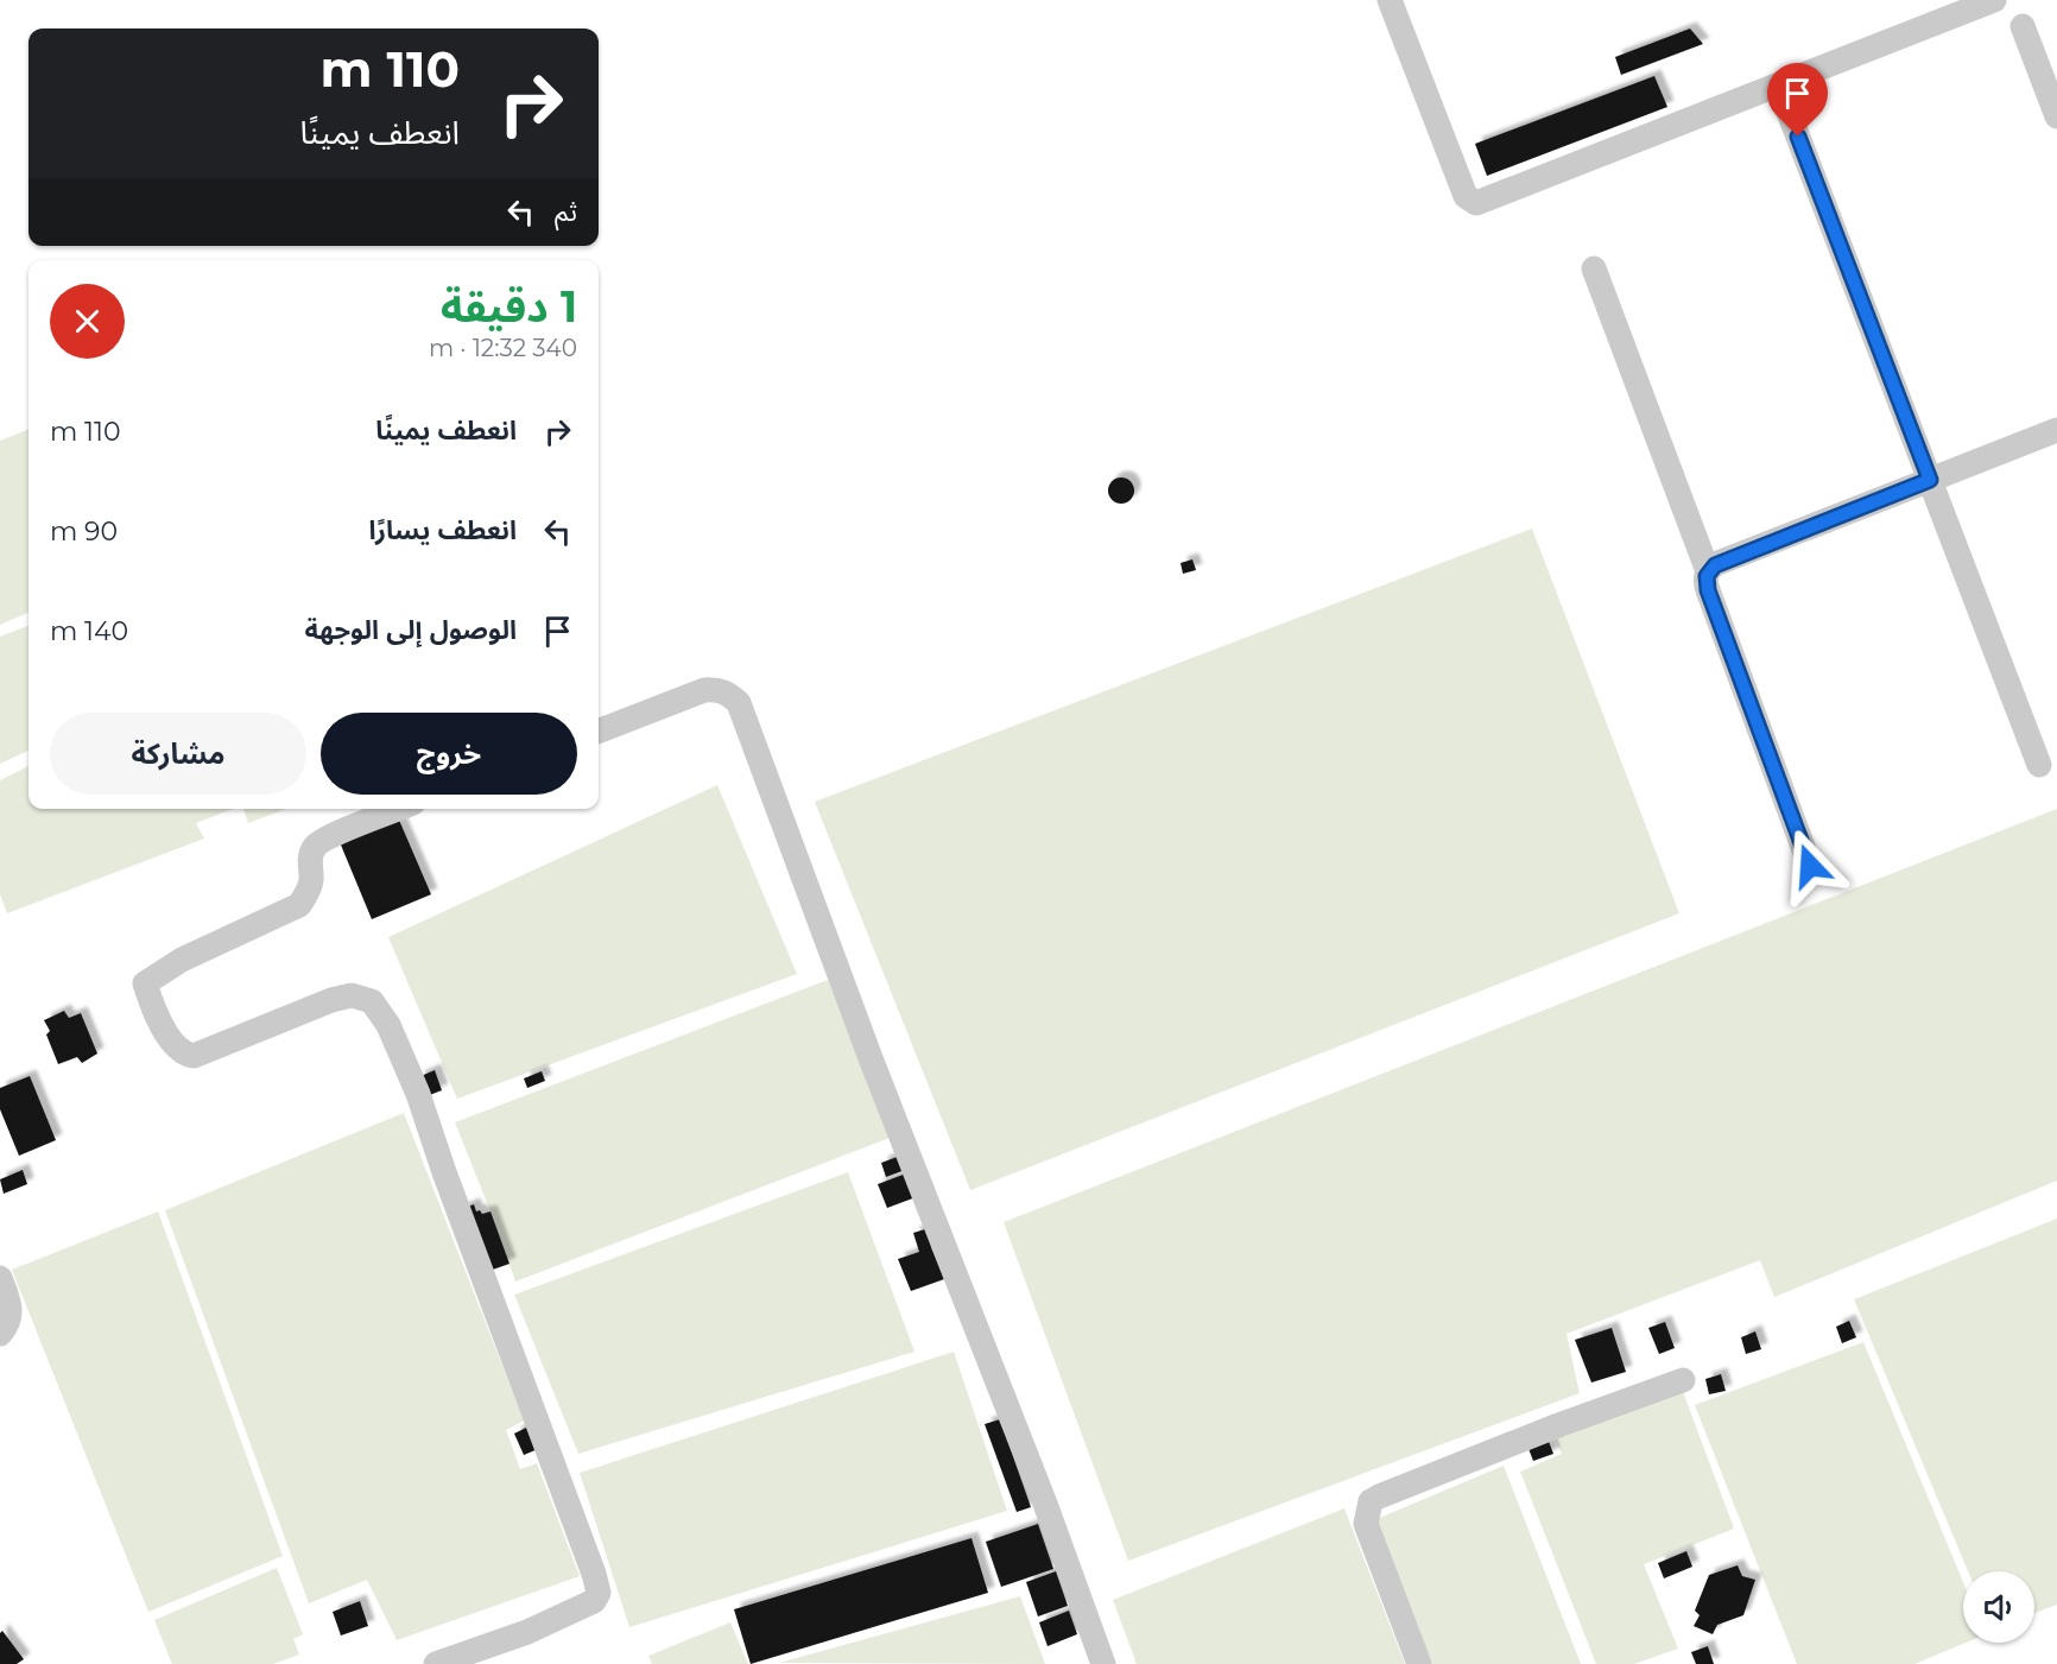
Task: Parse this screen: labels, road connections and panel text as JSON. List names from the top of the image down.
{
  "page": {
    "turn": ["110 m", "انعطف يمينًا"],
    "then": "ثم",
    "heading": ["1 دقيقة", "340 m · 12:32"],
    "list": [
      {
        "name": "انعطف يمينًا",
        "value": "110 m"
      },
      {
        "name": "انعطف يسارًا",
        "value": "90 m"
      },
      {
        "name": "الوصول إلى الوجهة",
        "value": "140 m"
      }
    ],
    "buttons": ["خروج", "مشاركة"]
  }
}
